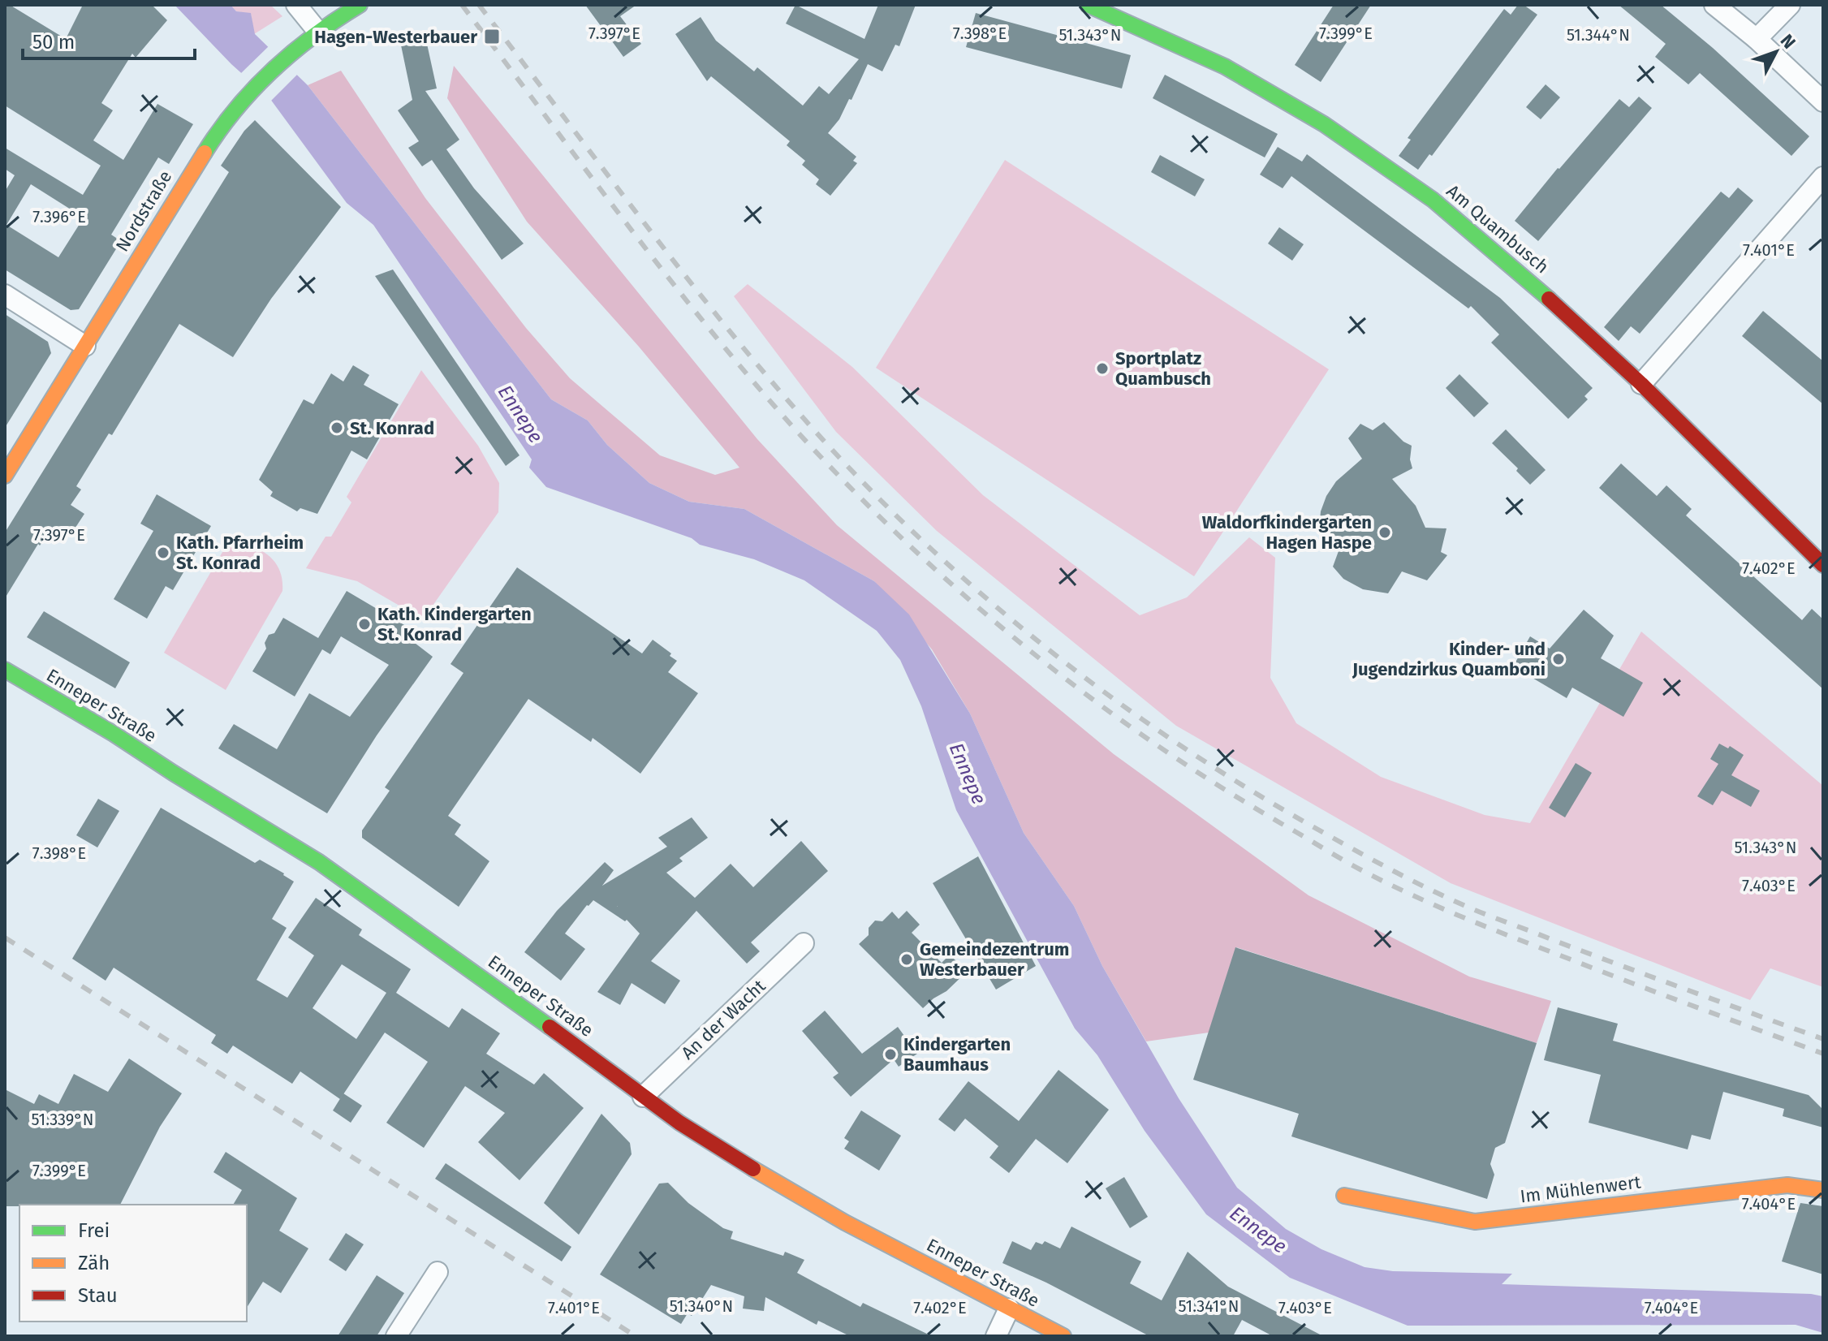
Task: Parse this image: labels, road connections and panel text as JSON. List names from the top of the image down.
{
  "streets": {
    "street": [
      "Nordstraße",
      "Am Quambusch",
      "Enneper Straße",
      "An der Wacht",
      "Im Mühlenwert"
    ]
  },
  "crossings": [
    ["Enneper Straße", "An der Wacht"]
  ],
  "water": ["Ennepe"],
  "places": {
    "transit": ["Hagen-Westerbauer"],
    "other": [
      "Sportplatz Quambusch",
      "St. Konrad",
      "Waldorfkindergarten Hagen Haspe",
      "Kath. Pfarrheim St. Konrad",
      "Kath. Kindergarten St. Konrad",
      "Kinder- und Jugendzirkus Quamboni",
      "Gemeindezentrum Westerbauer",
      "Kindergarten Baumhaus"
    ]
  },
  "legend": ["Frei", "Zäh", "Stau"],
  "scale_bar": "50 m",
  "north": "top right",
  "coordinates": [
    "7.397°E",
    "7.398°E",
    "7.399°E",
    "51.343°N",
    "51.344°N",
    "7.396°E",
    "7.401°E",
    "7.402°E",
    "7.403°E",
    "51.339°N",
    "7.404°E",
    "51.340°N",
    "51.341°N"
  ]
}
